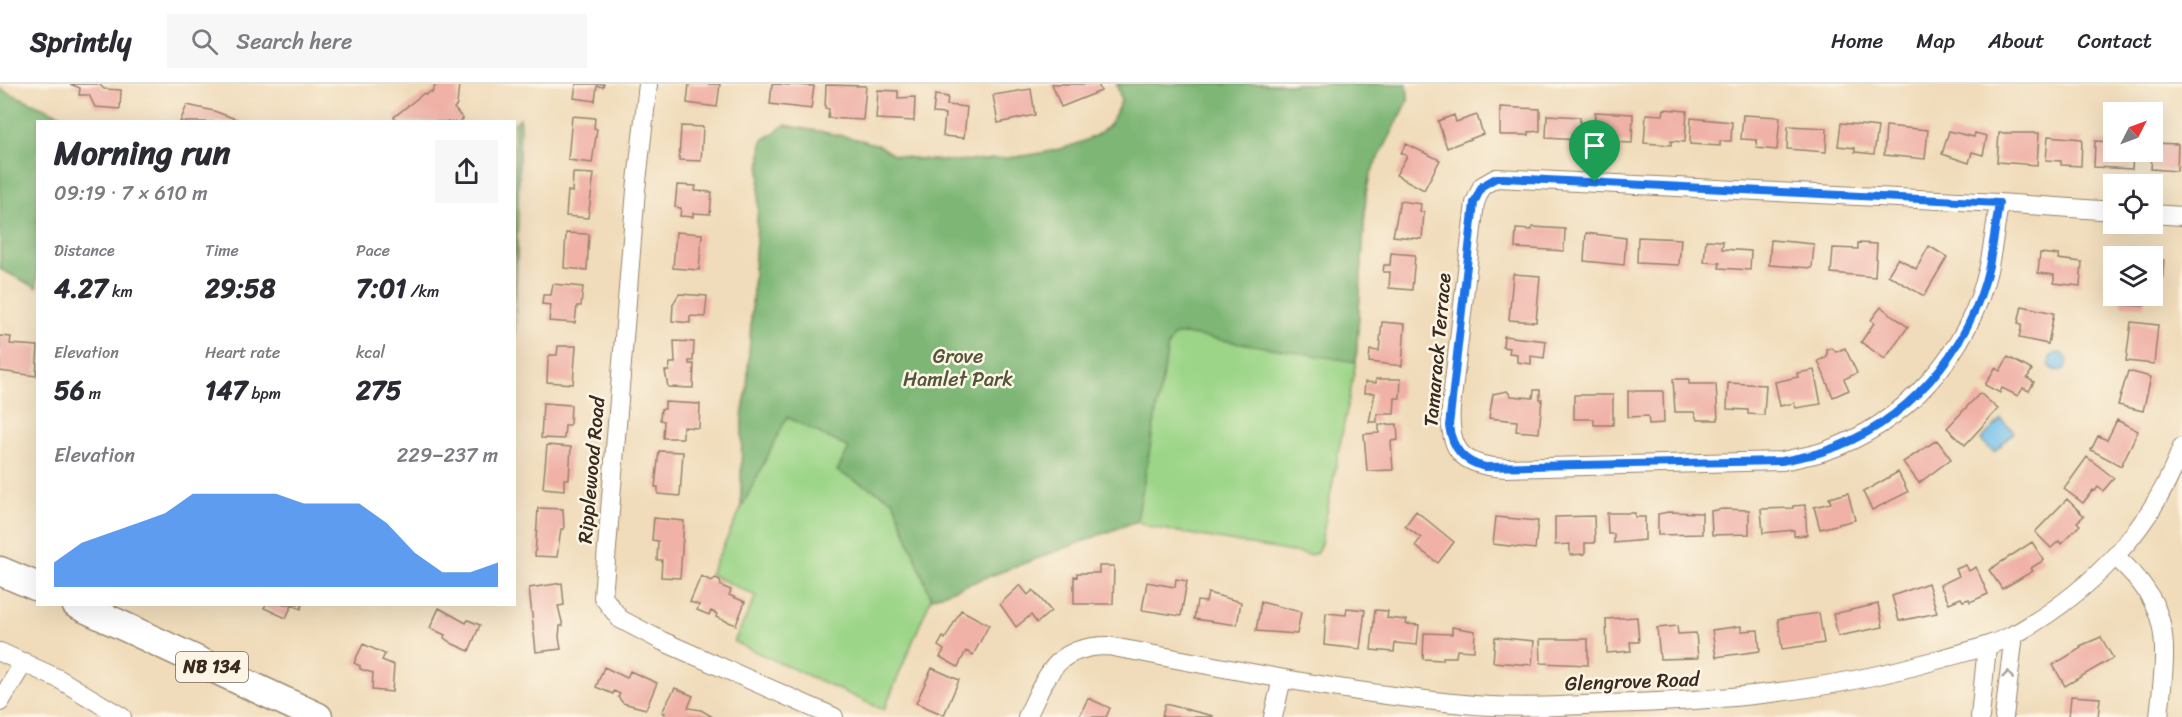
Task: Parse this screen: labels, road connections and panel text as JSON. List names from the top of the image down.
{
  "streets": {
    "main road": ["NB 134"],
    "street": ["Tamarack Terrace", "Ripplewood Road", "Glengrove Road"]
  },
  "parks": ["Grove Hamlet Park"],
  "north": "top right",
  "page": {
    "header": "Sprintly",
    "search": "Search here",
    "nav": [
      "Home",
      "Map",
      "About",
      "Contact"
    ],
    "heading": ["Morning run", "09:19 · 7 × 610 m"],
    "stats": [
      ["Distance", "4.27 km"],
      ["Time", "29:58"],
      ["Pace", "7:01 /km"],
      ["Elevation", "56 m"],
      ["Heart rate", "147 bpm"],
      ["kcal", "275"]
    ],
    "chart": ["Elevation", "229–237 m"]
  }
}
